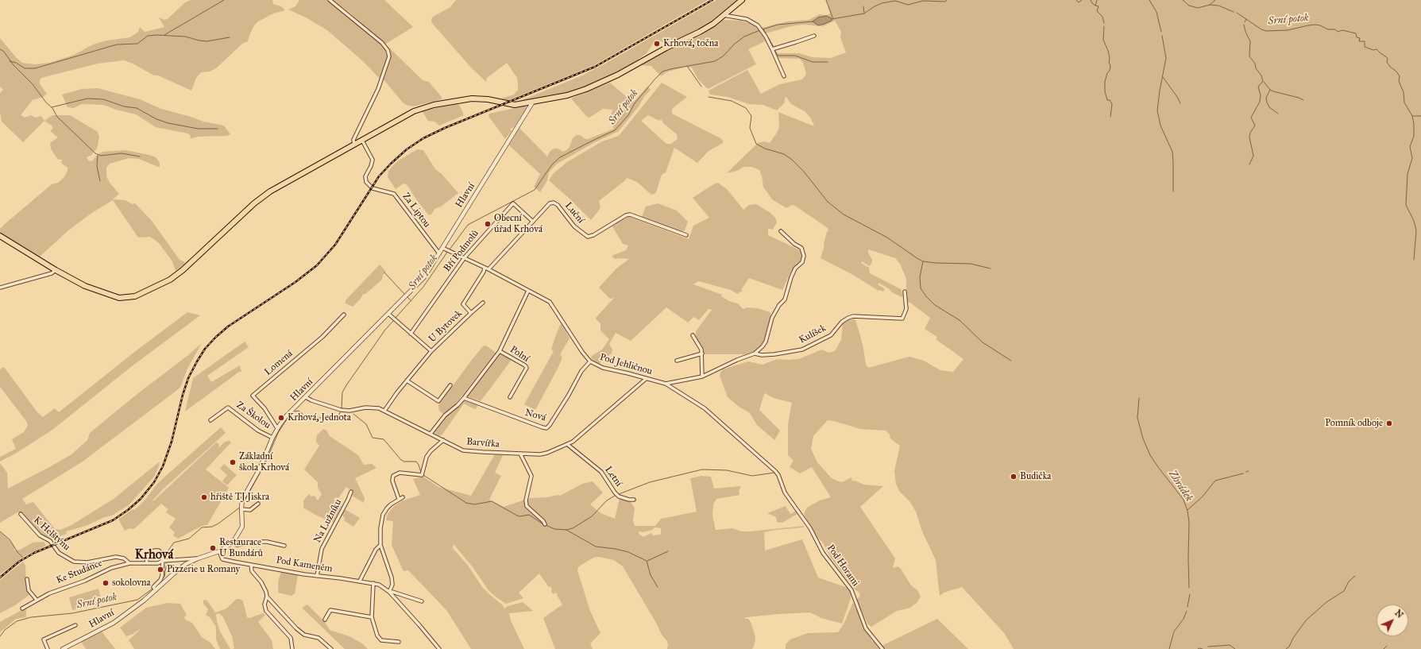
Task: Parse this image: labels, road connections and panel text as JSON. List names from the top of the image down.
{
  "streets": {
    "street": [
      "Hlavní",
      "Za Liptou",
      "Luční",
      "Bří Podmolů",
      "U Bytovek",
      "Kulíšek",
      "Polní",
      "Lomená",
      "Pod Jehličnou",
      "Za Školou",
      "Nová",
      "Barvířka",
      "Letní",
      "Na Lužníku",
      "K Helštýnu",
      "Pod Kameněm",
      "Pod Horami",
      "Ke Studánce"
    ]
  },
  "crossings": [
    ["Hlavní", "Za Liptou"],
    ["Hlavní", "Lomená"],
    ["Hlavní", "Pod Jehličnou"],
    ["Hlavní", "Za Školou"],
    ["Hlavní", "Barvířka"],
    ["Hlavní", "Pod Kameněm"],
    ["Hlavní", "Ke Studánce"],
    ["Luční", "Bří Podmolů"],
    ["Luční", "Pod Jehličnou"],
    ["Bří Podmolů", "Pod Jehličnou"],
    ["U Bytovek", "Pod Jehličnou"],
    ["U Bytovek", "Barvířka"],
    ["Kulíšek", "Pod Jehličnou"],
    ["Polní", "Pod Jehličnou"],
    ["Pod Jehličnou", "Nová"],
    ["Pod Jehličnou", "Barvířka"],
    ["Pod Jehličnou", "Pod Horami"],
    ["Barvířka", "Letní"],
    ["Na Lužníku", "Pod Kameněm"],
    ["K Helštýnu", "Ke Studánce"]
  ],
  "districts": ["Krhová"],
  "water": ["Srní potok", "Zhrádek"],
  "places": [
    "Krhová, točna",
    "Obecní úřad Krhová",
    "Krhová, Jednota",
    "Pomník odboje",
    "Základní škola Krhová",
    "Budička",
    "hřiště TJ Jiskra",
    "Restaurace U Bundárů",
    "Pizzerie u Romany",
    "sokolovna"
  ],
  "north": "top right"
}
